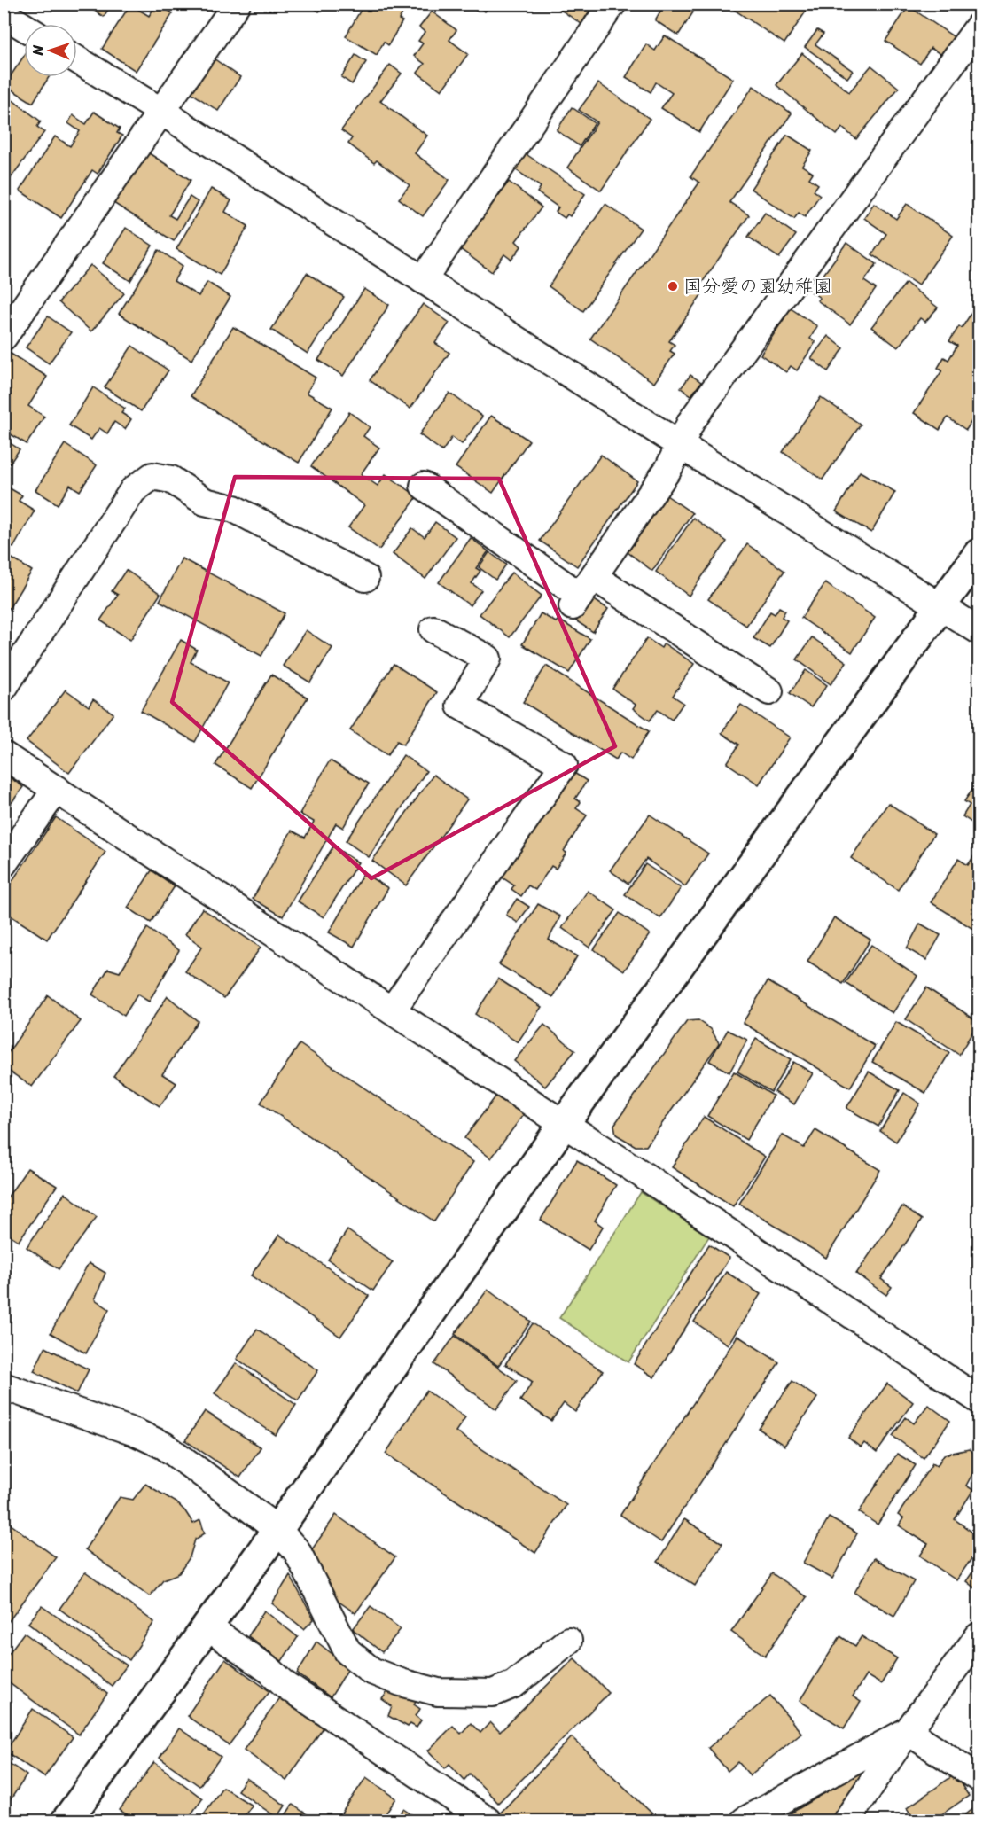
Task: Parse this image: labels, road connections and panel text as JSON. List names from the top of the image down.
{
  "places": ["国分愛の園幼稚園"],
  "north": "left"
}
